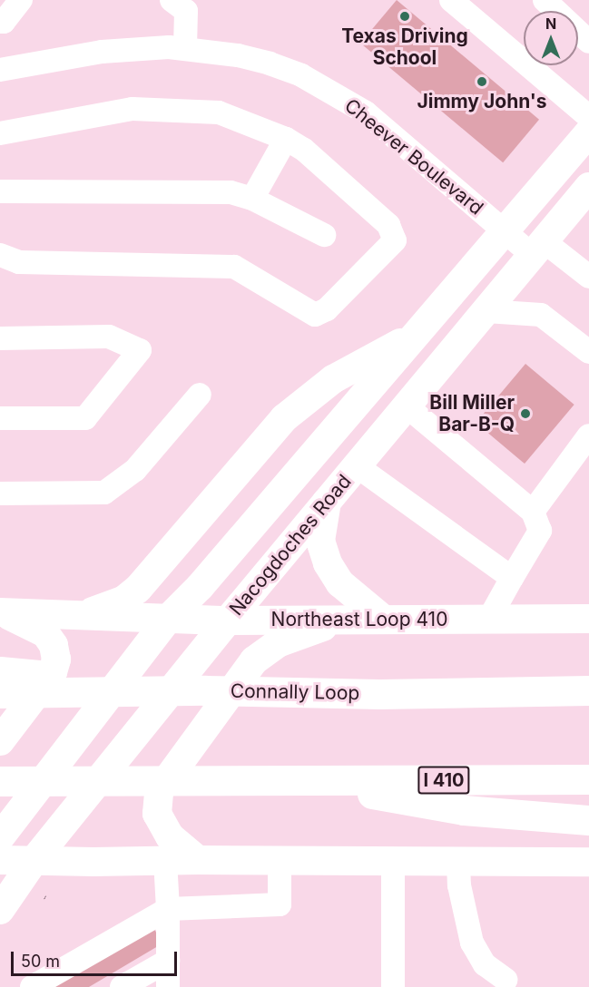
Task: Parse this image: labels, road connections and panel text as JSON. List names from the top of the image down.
{
  "streets": {
    "highway": ["Connally Loop", "I 410"],
    "main road": ["Nacogdoches Road", "Northeast Loop 410"],
    "street": ["Cheever Boulevard"]
  },
  "crossings": [
    ["Cheever Boulevard", "Nacogdoches Road"],
    ["Nacogdoches Road", "Northeast Loop 410"]
  ],
  "places": ["Texas Driving School", "Jimmy John's", "Bill Miller Bar-B-Q"],
  "scale_bar": "50 m",
  "north": "top"
}
